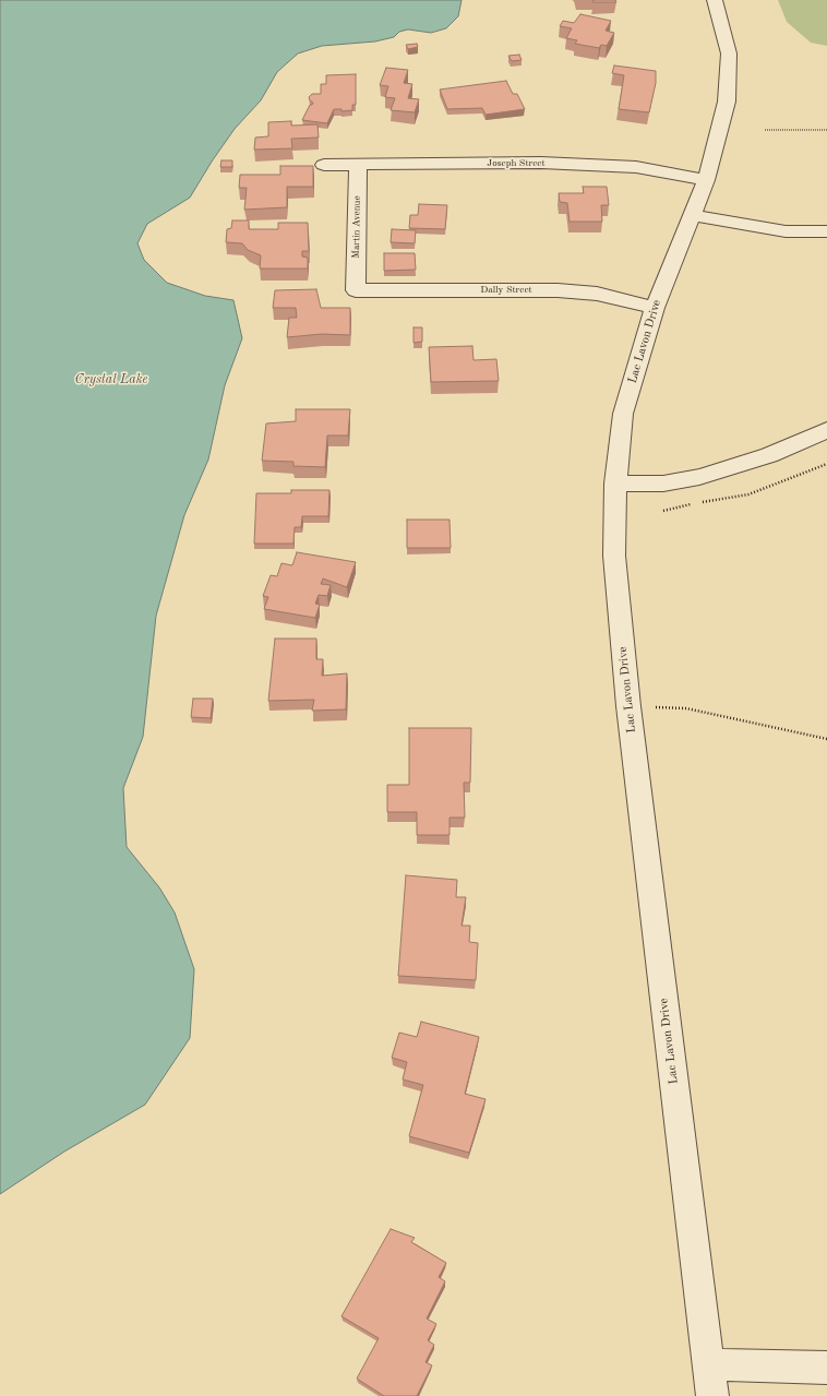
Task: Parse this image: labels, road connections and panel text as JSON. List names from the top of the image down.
{
  "streets": {
    "street": [
      "Joseph Street",
      "Martin Avenue",
      "Dally Street",
      "Lac Lavon Drive"
    ]
  },
  "crossings": [
    ["Joseph Street", "Martin Avenue"],
    ["Joseph Street", "Lac Lavon Drive"],
    ["Martin Avenue", "Dally Street"],
    ["Dally Street", "Lac Lavon Drive"]
  ],
  "water": ["Crystal Lake"]
}
